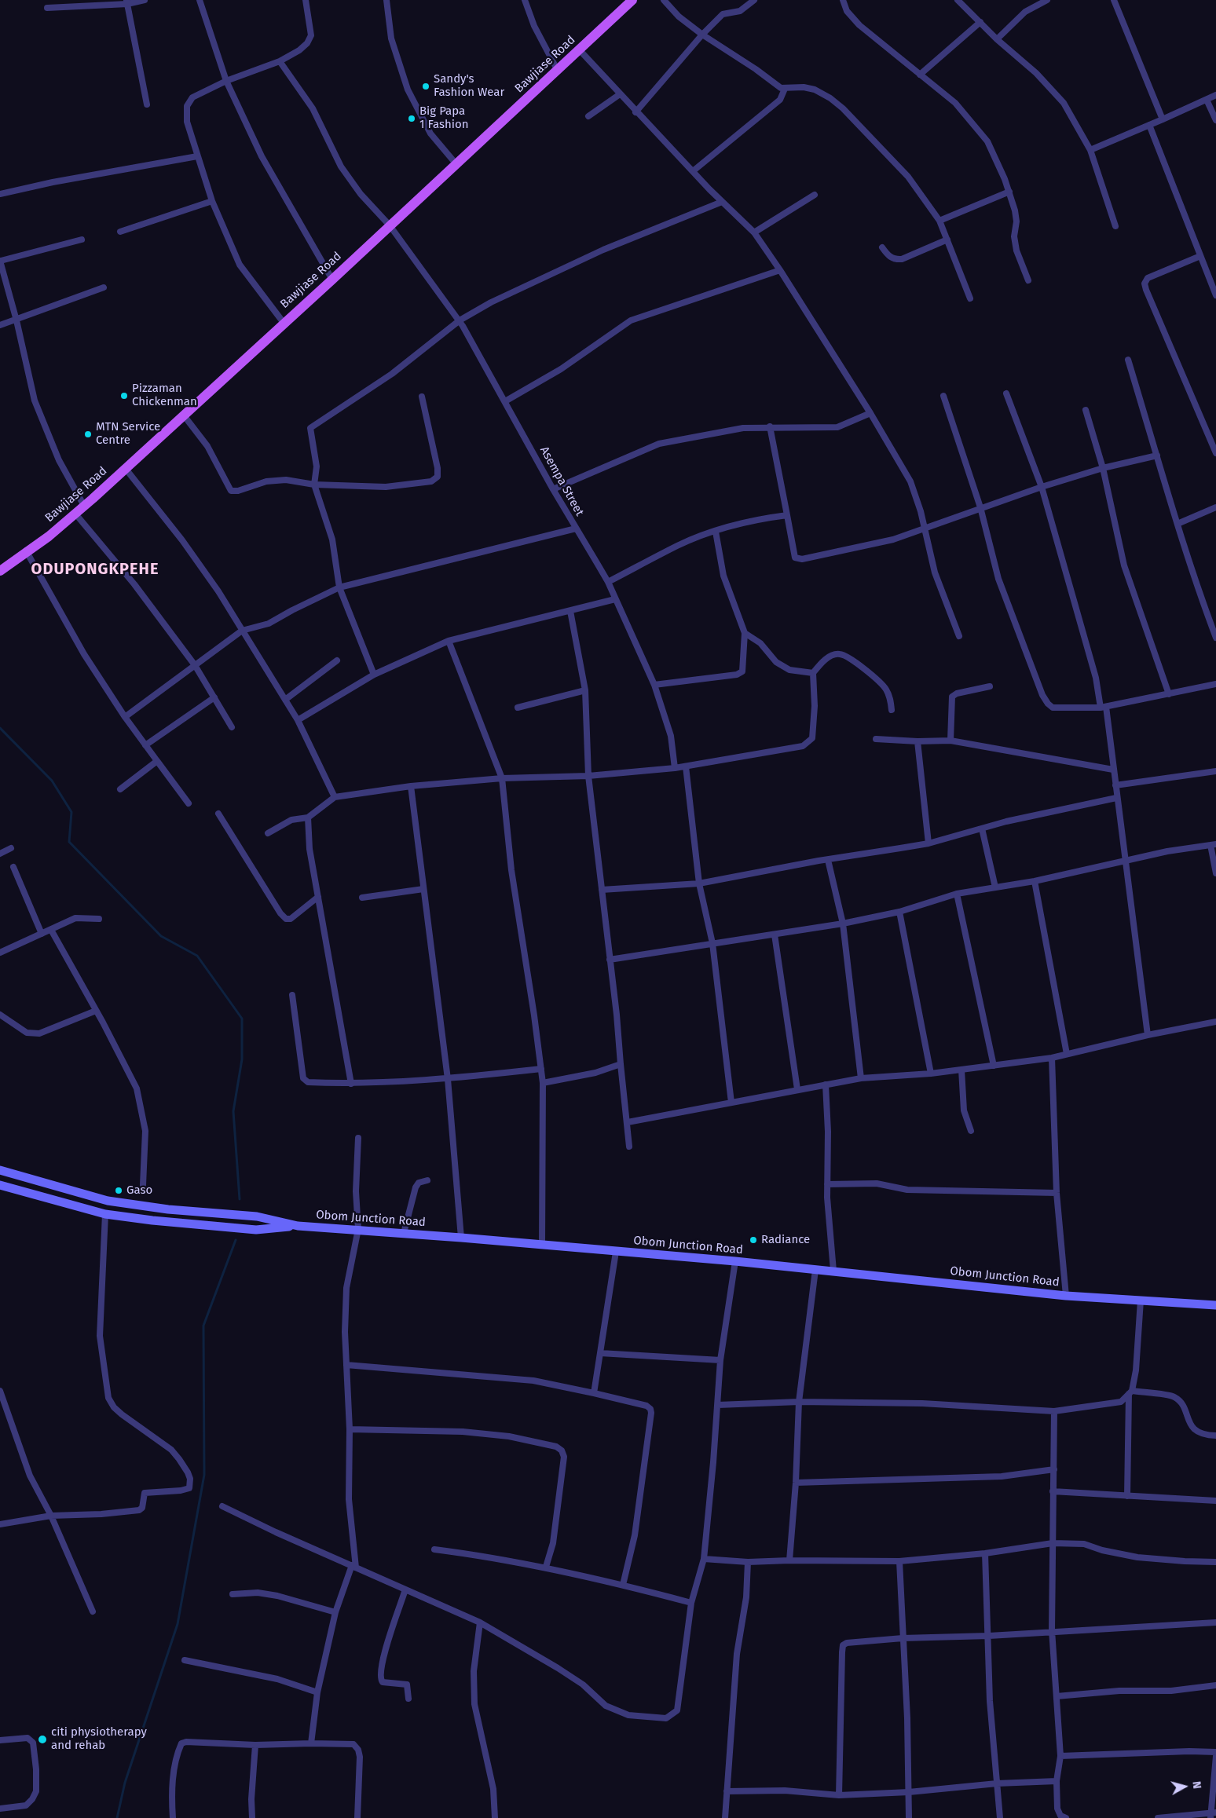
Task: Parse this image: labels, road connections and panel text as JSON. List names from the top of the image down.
{
  "streets": {
    "main road": ["Bawjiase Road", "Obom Junction Road"],
    "street": ["Asempa Street"]
  },
  "crossings": [
    ["Bawjiase Road", "Asempa Street"]
  ],
  "districts": ["ODUPONGKPEHE"],
  "places": [
    "Sandy's Fashion Wear",
    "Big Papa 1 Fashion",
    "Pizzaman Chickenman",
    "MTN Service Centre",
    "Gaso",
    "Radiance",
    "citi physiotherapy and rehab"
  ],
  "north": "right"
}
